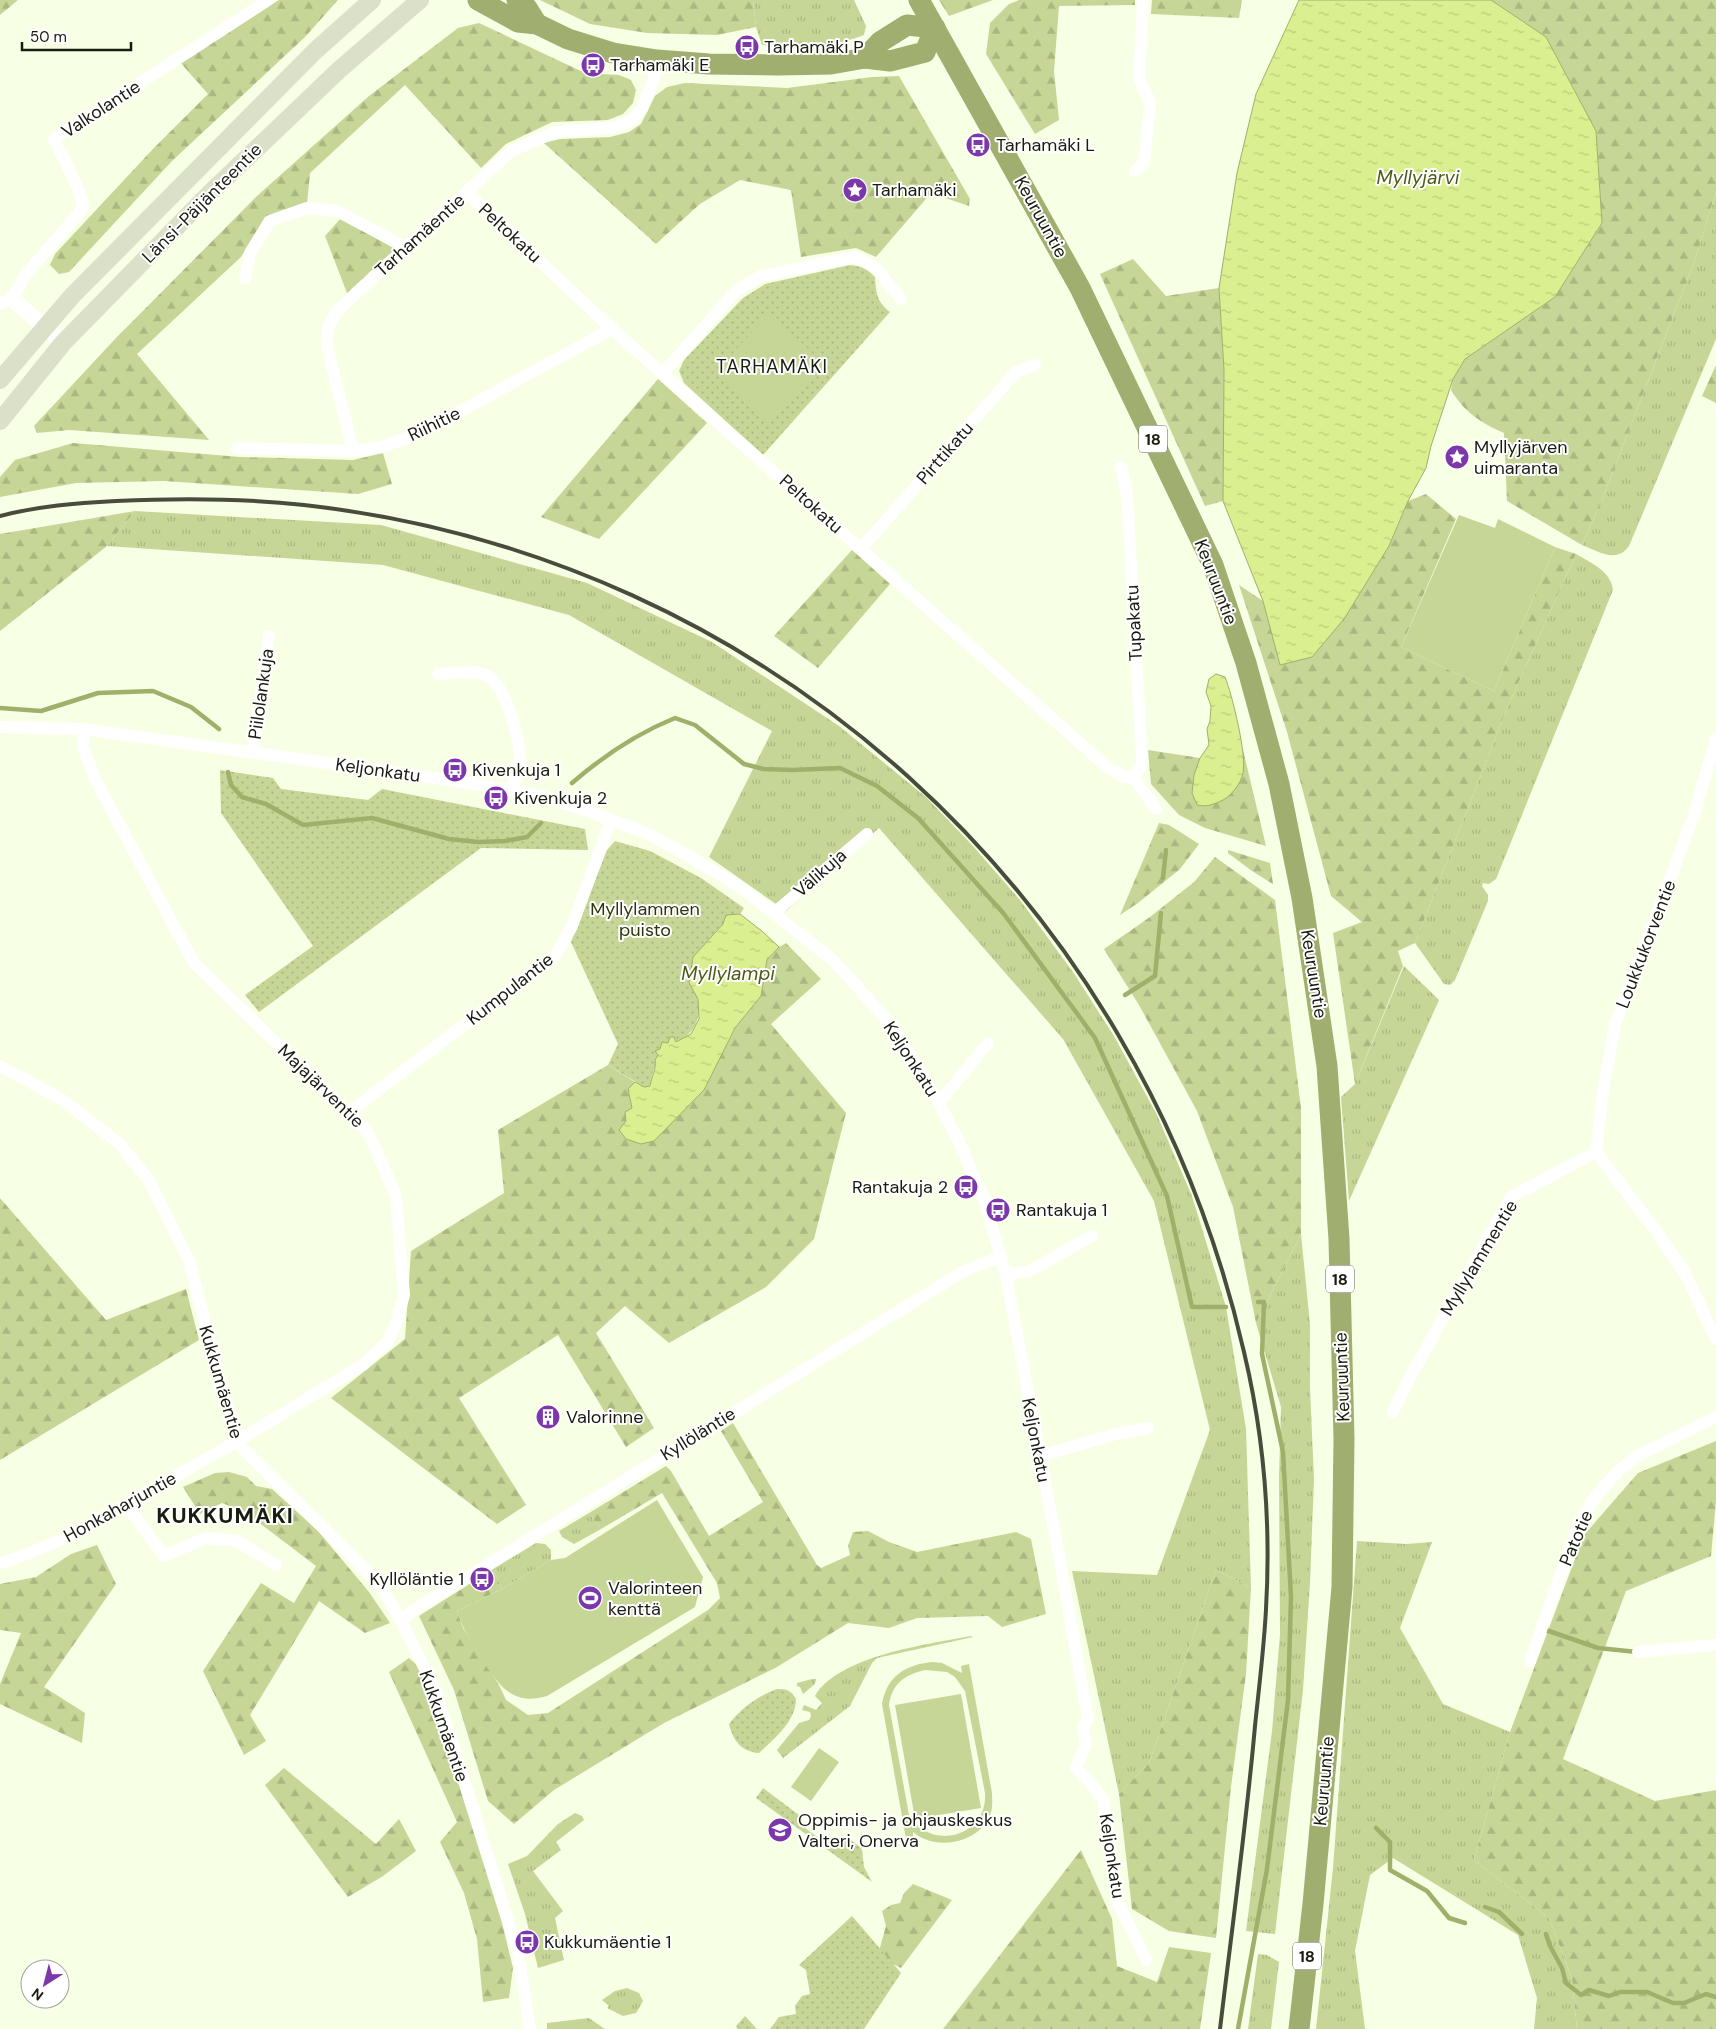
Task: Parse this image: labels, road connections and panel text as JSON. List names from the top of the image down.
{
  "streets": {
    "highway": ["Keuruuntie", "18"],
    "main road": ["Länsi-Päijänteentie"],
    "street": [
      "Valkolantie",
      "Peltokatu",
      "Tarhamäentie",
      "Riihitie",
      "Pirttikatu",
      "Tupakatu",
      "Piilolankuja",
      "Keljonkatu",
      "Välikuja",
      "Loukkukorventie",
      "Kumpulantie",
      "Majajärventie",
      "Myllylammentie",
      "Kukkumäentie",
      "Kyllöläntie",
      "Honkaharjuntie",
      "Patotie"
    ]
  },
  "crossings": [
    ["Peltokatu", "Tarhamäentie"],
    ["Peltokatu", "Riihitie"],
    ["Peltokatu", "Pirttikatu"],
    ["Peltokatu", "Tupakatu"],
    ["Tarhamäentie", "Riihitie"],
    ["Piilolankuja", "Keljonkatu"],
    ["Keljonkatu", "Välikuja"],
    ["Keljonkatu", "Kumpulantie"],
    ["Keljonkatu", "Majajärventie"],
    ["Keljonkatu", "Kyllöläntie"],
    ["Loukkukorventie", "Myllylammentie"],
    ["Kumpulantie", "Majajärventie"],
    ["Majajärventie", "Kukkumäentie"],
    ["Majajärventie", "Honkaharjuntie"],
    ["Kukkumäentie", "Kyllöläntie"],
    ["Kukkumäentie", "Honkaharjuntie"]
  ],
  "districts": ["TARHAMÄKI", "KUKKUMÄKI"],
  "water": ["Myllyjärvi", "Myllylampi"],
  "parks": ["Myllylammen puisto"],
  "places": {
    "bus stop": [
      "Tarhamäki P",
      "Tarhamäki E",
      "Tarhamäki L",
      "Kivenkuja 1",
      "Kivenkuja 2",
      "Rantakuja 2",
      "Rantakuja 1",
      "Kyllöläntie 1",
      "Kukkumäentie 1"
    ],
    "place": ["Tarhamäki", "Myllyjärven uimaranta"],
    "building": ["Valorinne"],
    "sports": ["Valorinteen kenttä"],
    "school or university": ["Oppimis- ja ohjauskeskus Valteri, Onerva"]
  },
  "scale_bar": "50 m",
  "north": "bottom left"
}
